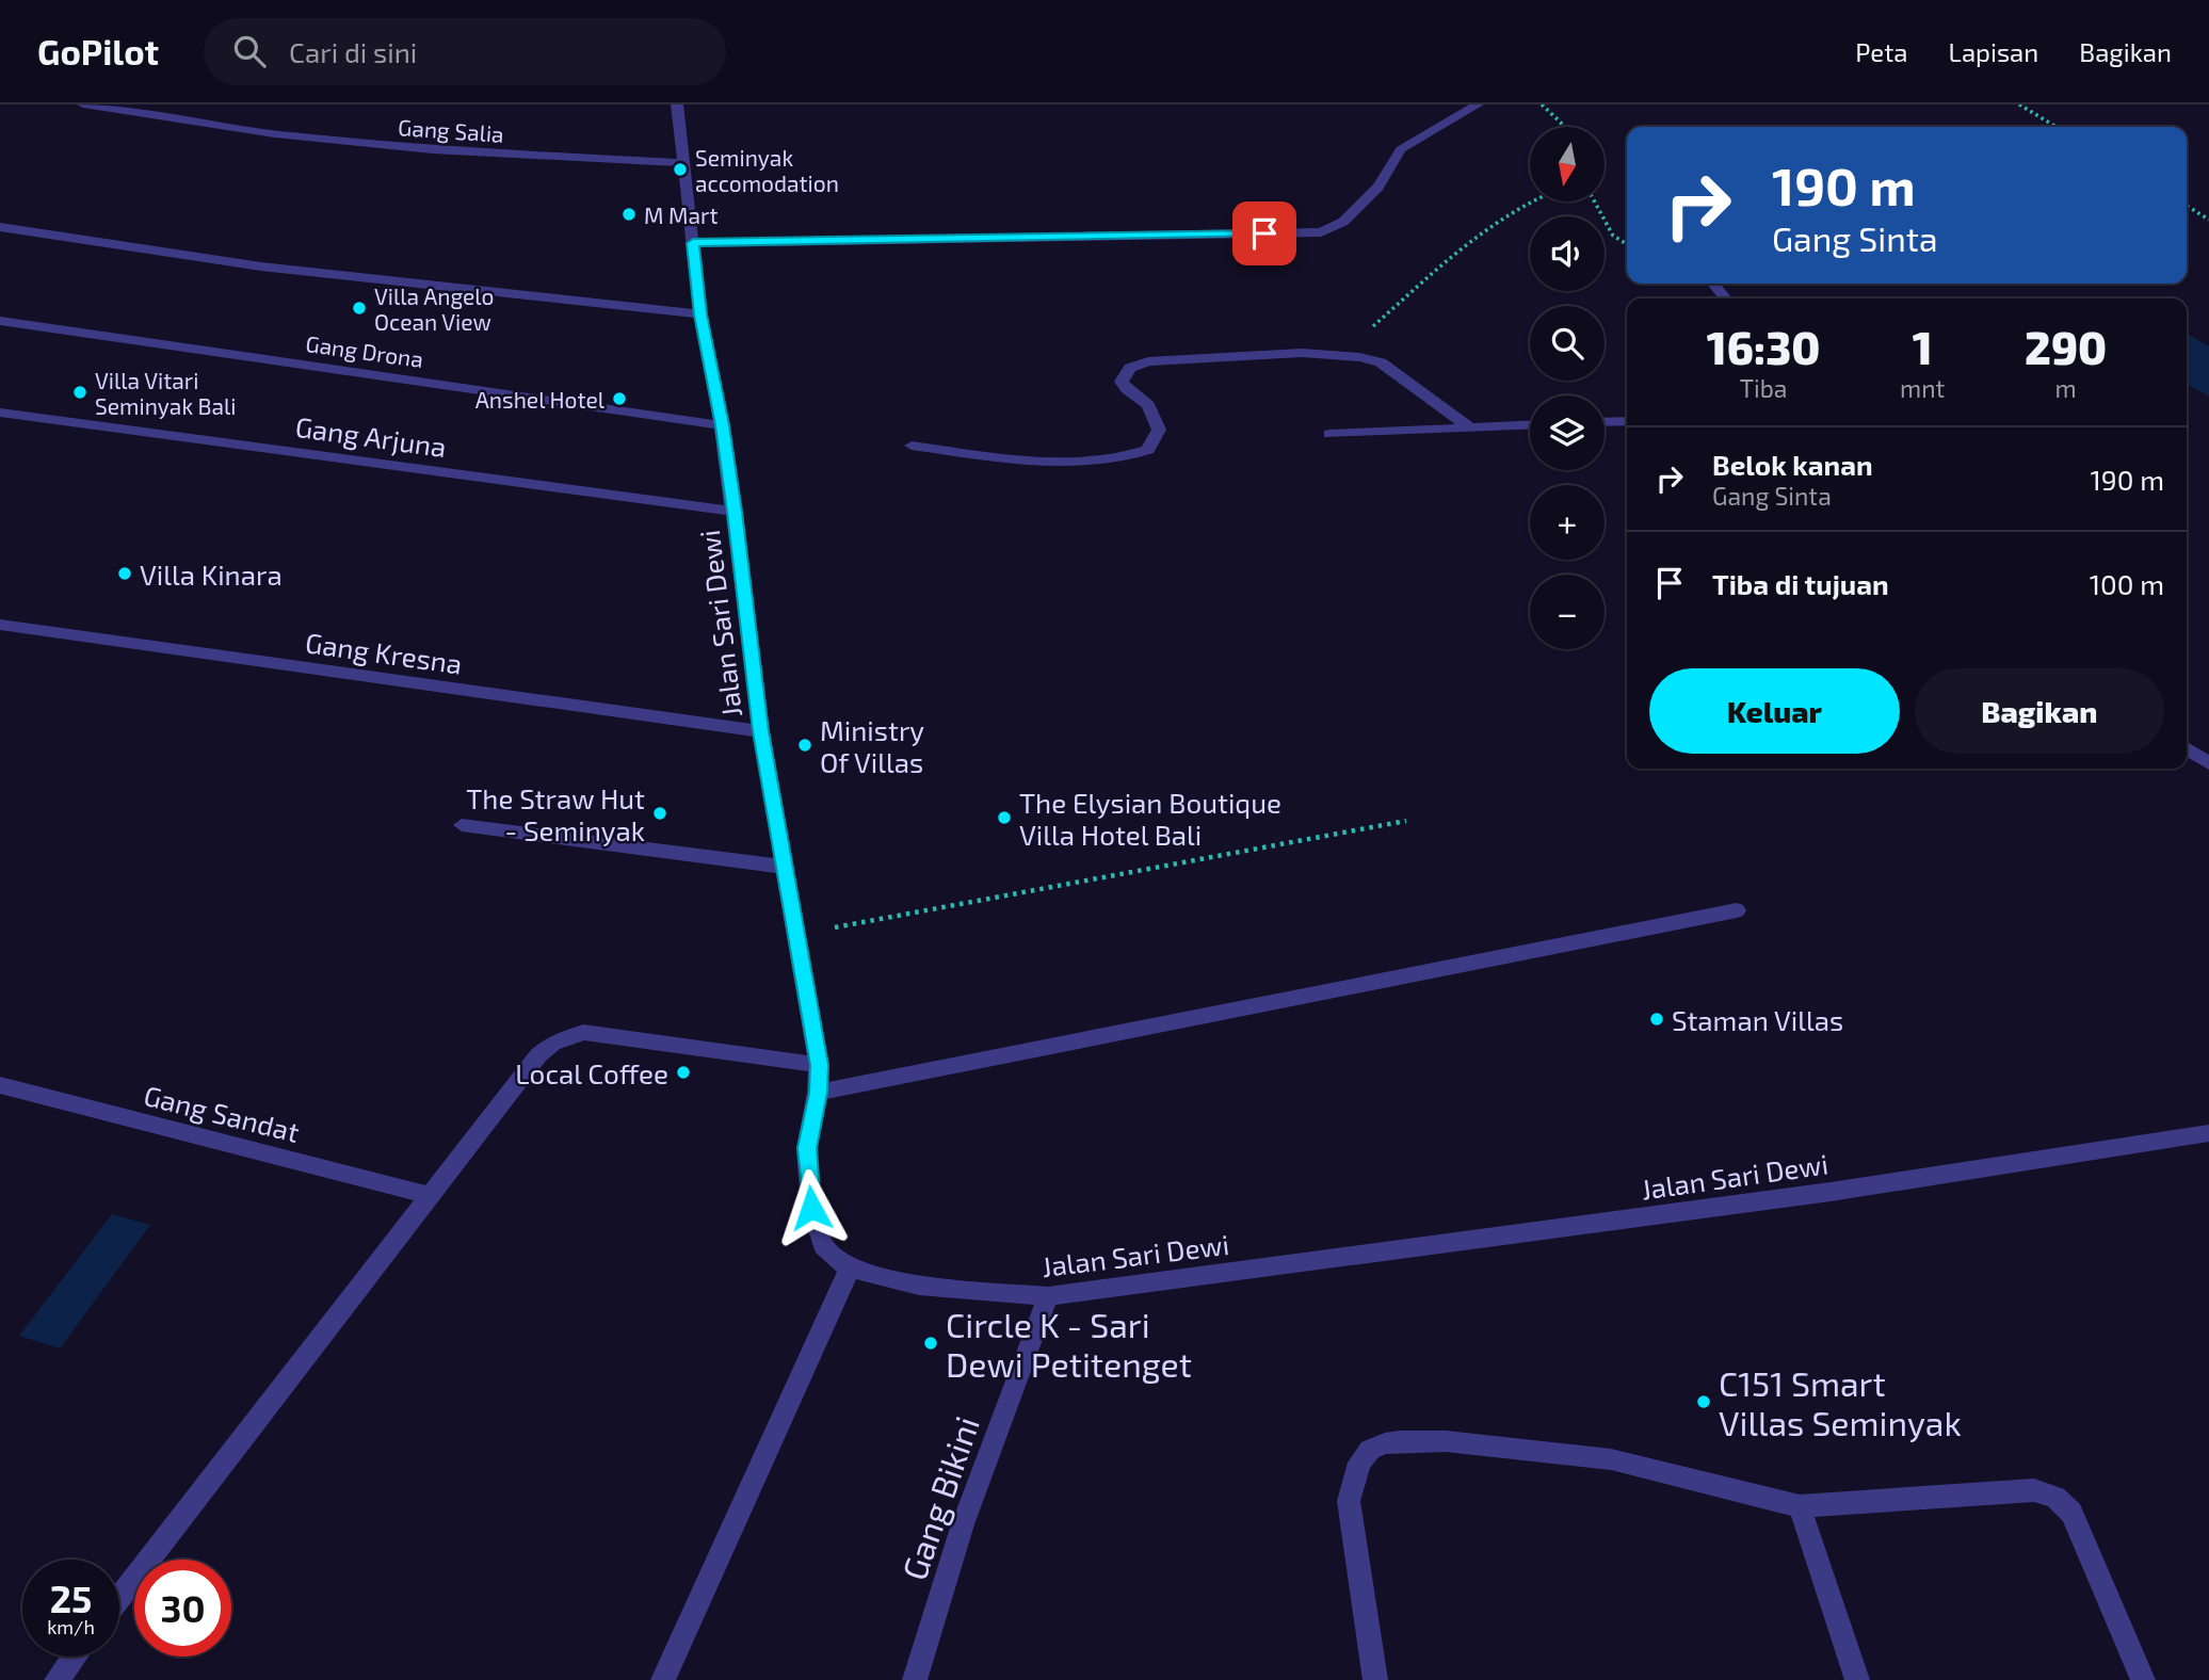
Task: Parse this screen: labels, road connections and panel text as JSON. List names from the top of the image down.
{
  "streets": {
    "street": [
      "Gang Salia",
      "Gang Drona",
      "Gang Arjuna",
      "Jalan Sari Dewi",
      "Gang Kresna",
      "Gang Sandat",
      "Gang Bikini"
    ]
  },
  "crossings": [
    ["Gang Salia", "Jalan Sari Dewi"],
    ["Gang Drona", "Jalan Sari Dewi"],
    ["Gang Arjuna", "Jalan Sari Dewi"],
    ["Jalan Sari Dewi", "Gang Kresna"],
    ["Jalan Sari Dewi", "Gang Bikini"]
  ],
  "places": [
    "Seminyak accomodation",
    "M Mart",
    "Villa Angelo Ocean View",
    "Villa Vitari Seminyak Bali",
    "Anshel Hotel",
    "Villa Kinara",
    "Ministry Of Villas",
    "The Straw Hut - Seminyak",
    "The Elysian Boutique Villa Hotel Bali",
    "Staman Villas",
    "Local Coffee",
    "Circle K - Sari Dewi Petitenget",
    "C151 Smart Villas Seminyak"
  ],
  "north": "bottom",
  "page": {
    "header": "GoPilot",
    "search": "Cari di sini",
    "nav": ["Peta", "Lapisan", "Bagikan"],
    "map_buttons": ["+", "−"],
    "turn": ["190 m", "Gang Sinta"],
    "eta": [
      "16:30",
      "Tiba",
      "1",
      "mnt",
      "290",
      "m"
    ],
    "list": [
      {
        "name": "Belok kanan",
        "note": "Gang Sinta",
        "value": "190 m"
      },
      {
        "name": "Tiba di tujuan",
        "value": "100 m"
      }
    ],
    "buttons": ["Keluar", "Bagikan"],
    "speed": "25 km/h",
    "limit": "30"
  }
}
